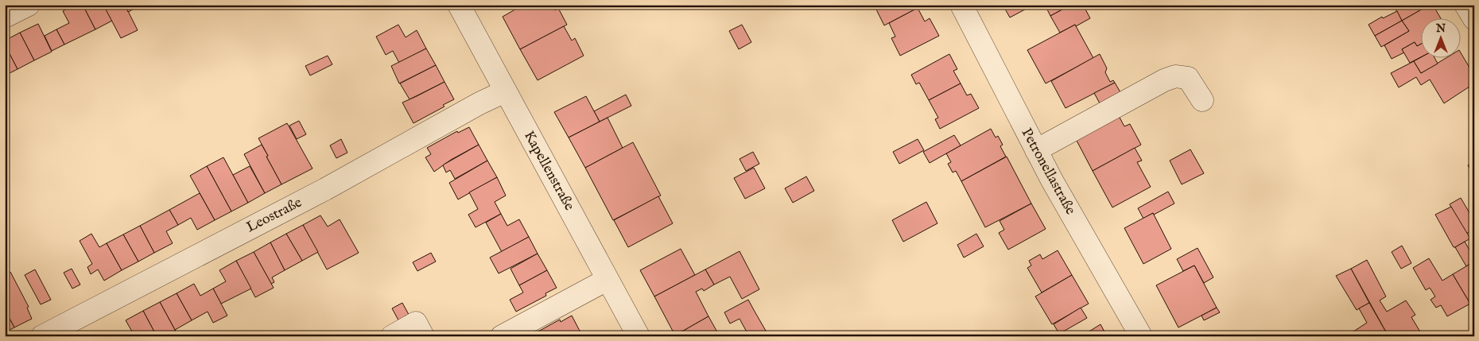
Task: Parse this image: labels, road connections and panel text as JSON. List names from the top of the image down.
{
  "streets": {
    "street": ["Kapellenstraße", "Petronellastraße", "Leostraße"]
  },
  "crossings": [
    ["Kapellenstraße", "Leostraße"]
  ],
  "north": "top"
}
